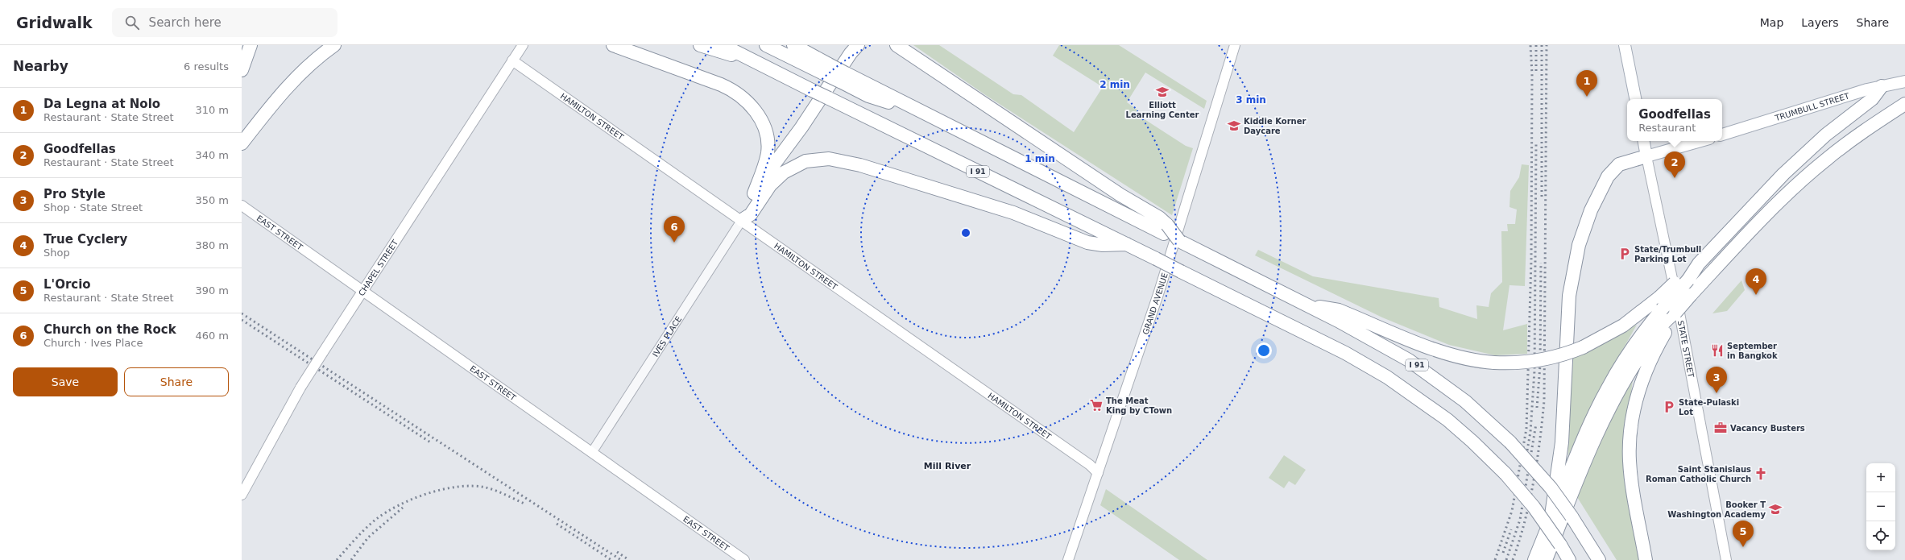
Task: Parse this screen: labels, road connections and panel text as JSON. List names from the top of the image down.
{
  "streets": {
    "highway": ["I 91"],
    "main road": [
      "TRUMBULL STREET",
      "HAMILTON STREET",
      "EAST STREET",
      "CHAPEL STREET",
      "GRAND AVENUE",
      "STATE STREET"
    ],
    "street": ["IVES PLACE"]
  },
  "crossings": [
    ["HAMILTON STREET", "CHAPEL STREET"],
    ["HAMILTON STREET", "GRAND AVENUE"],
    ["HAMILTON STREET", "IVES PLACE"],
    ["EAST STREET", "CHAPEL STREET"],
    ["EAST STREET", "IVES PLACE"]
  ],
  "districts": ["Mill River"],
  "places": {
    "school or university": ["Elliott Learning Center", "Kiddie Korner Daycare", "Booker T Washington Academy"],
    "parking": ["State/Trumbull Parking Lot", "State-Pulaski Lot"],
    "restaurant": ["September in Bangkok"],
    "supermarket": ["The Meat King by CTown"],
    "office": ["Vacancy Busters"],
    "church": ["Saint Stanislaus Roman Catholic Church"]
  },
  "page": {
    "header": "Gridwalk",
    "search": "Search here",
    "nav": ["Map", "Layers", "Share"],
    "heading": ["Nearby", "6 results"],
    "pins": [
      "1",
      "2",
      "6",
      "4",
      "3",
      "5"
    ],
    "list": [
      {
        "mark": "1",
        "name": "Da Legna at Nolo",
        "note": "Restaurant · State Street",
        "value": "310 m"
      },
      {
        "mark": "2",
        "name": "Goodfellas",
        "note": "Restaurant · State Street",
        "value": "340 m"
      },
      {
        "mark": "3",
        "name": "Pro Style",
        "note": "Shop · State Street",
        "value": "350 m"
      },
      {
        "mark": "4",
        "name": "True Cyclery",
        "note": "Shop",
        "value": "380 m"
      },
      {
        "mark": "5",
        "name": "L'Orcio",
        "note": "Restaurant · State Street",
        "value": "390 m"
      },
      {
        "mark": "6",
        "name": "Church on the Rock",
        "note": "Church · Ives Place",
        "value": "460 m"
      }
    ],
    "popup": ["Goodfellas", "Restaurant"],
    "buttons": ["Save", "Share"],
    "map_buttons": ["+", "−"]
  },
  "rings": ["2 min", "3 min", "1 min"]
}
